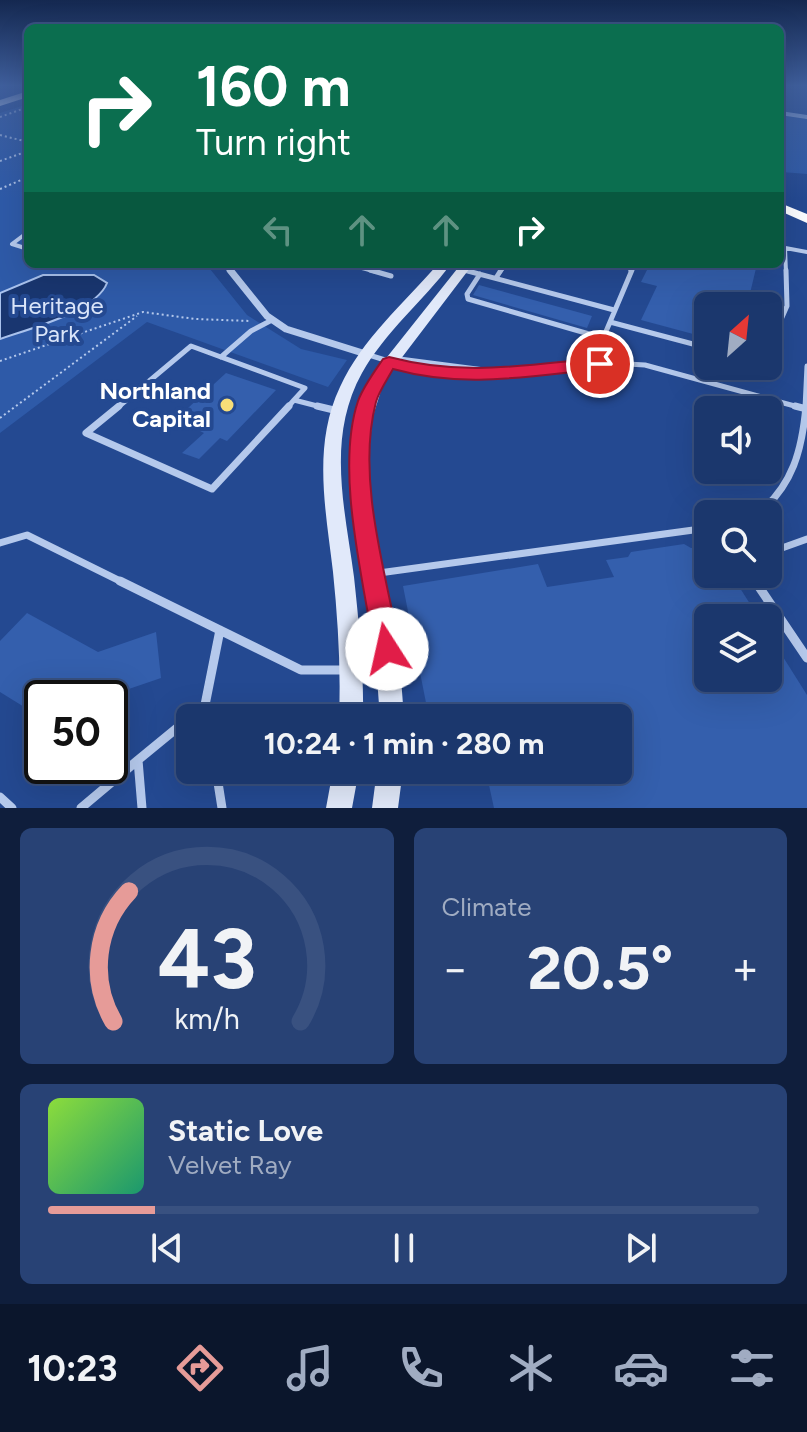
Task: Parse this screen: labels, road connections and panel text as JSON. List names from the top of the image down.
{
  "parks": ["Heritage Park"],
  "places": ["Northland Capital"],
  "north": "top right",
  "page": {
    "turn": ["160 m", "Turn right"],
    "limit": "50",
    "trip": "10:24 · 1 min · 280 m",
    "tile": "Climate",
    "heat": ["−", "20.5°", "+"],
    "song": ["Static Love", "Velvet Ray"],
    "tabs": "10:23",
    "gauge": ["43", "km/h"]
  }
}
